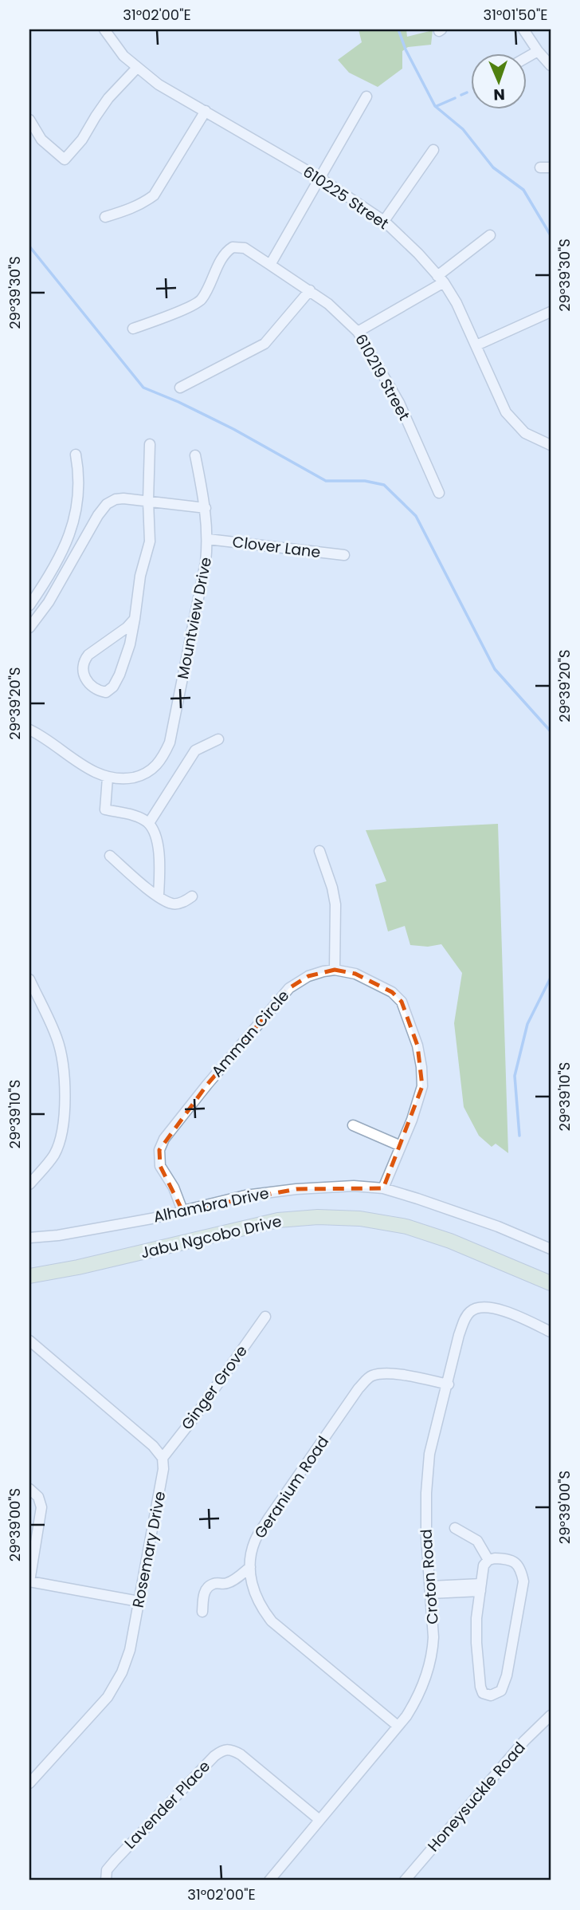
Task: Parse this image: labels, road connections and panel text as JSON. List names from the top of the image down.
{
  "streets": {
    "main road": ["Jabu Ngcobo Drive"],
    "street": [
      "610225 Street",
      "610219 Street",
      "Clover Lane",
      "Mountview Drive",
      "Amman Circle",
      "Alhambra Drive",
      "Ginger Grove",
      "Geranium Road",
      "Rosemary Drive",
      "Croton Road",
      "Honeysuckle Road",
      "Lavender Place"
    ]
  },
  "crossings": [
    ["Clover Lane", "Mountview Drive"],
    ["Amman Circle", "Alhambra Drive"],
    ["Ginger Grove", "Rosemary Drive"],
    ["Geranium Road", "Croton Road"],
    ["Croton Road", "Lavender Place"]
  ],
  "north": "bottom",
  "coordinates": [
    "31°02'00\"E",
    "31°01'50\"E",
    "29°39'30\"S",
    "29°39'20\"S",
    "29°39'10\"S",
    "29°39'00\"S"
  ]
}
